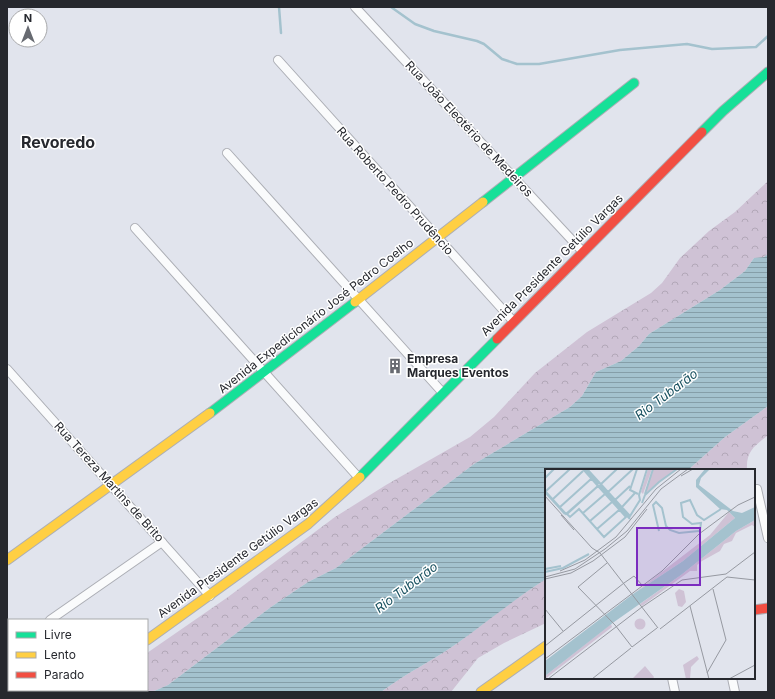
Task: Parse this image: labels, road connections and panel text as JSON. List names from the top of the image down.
{
  "streets": {
    "street": [
      "Rua João Eleotério de Medeiros",
      "Rua Roberto Pedro Prudêncio",
      "Avenida Presidente Getúlio Vargas",
      "Avenida Expedicionário José Pedro Coelho",
      "Rua Tereza Martins de Brito"
    ]
  },
  "crossings": [
    ["Rua João Eleotério de Medeiros", "Avenida Presidente Getúlio Vargas"],
    ["Rua João Eleotério de Medeiros", "Avenida Expedicionário José Pedro Coelho"],
    ["Rua Roberto Pedro Prudêncio", "Avenida Presidente Getúlio Vargas"],
    ["Rua Roberto Pedro Prudêncio", "Avenida Expedicionário José Pedro Coelho"],
    ["Avenida Presidente Getúlio Vargas", "Rua Tereza Martins de Brito"],
    ["Avenida Expedicionário José Pedro Coelho", "Rua Tereza Martins de Brito"]
  ],
  "districts": ["Revoredo"],
  "water": ["Rio Tubarão"],
  "places": {
    "building": ["Empresa Marques Eventos"]
  },
  "legend": ["Livre", "Lento", "Parado"],
  "north": "top"
}
